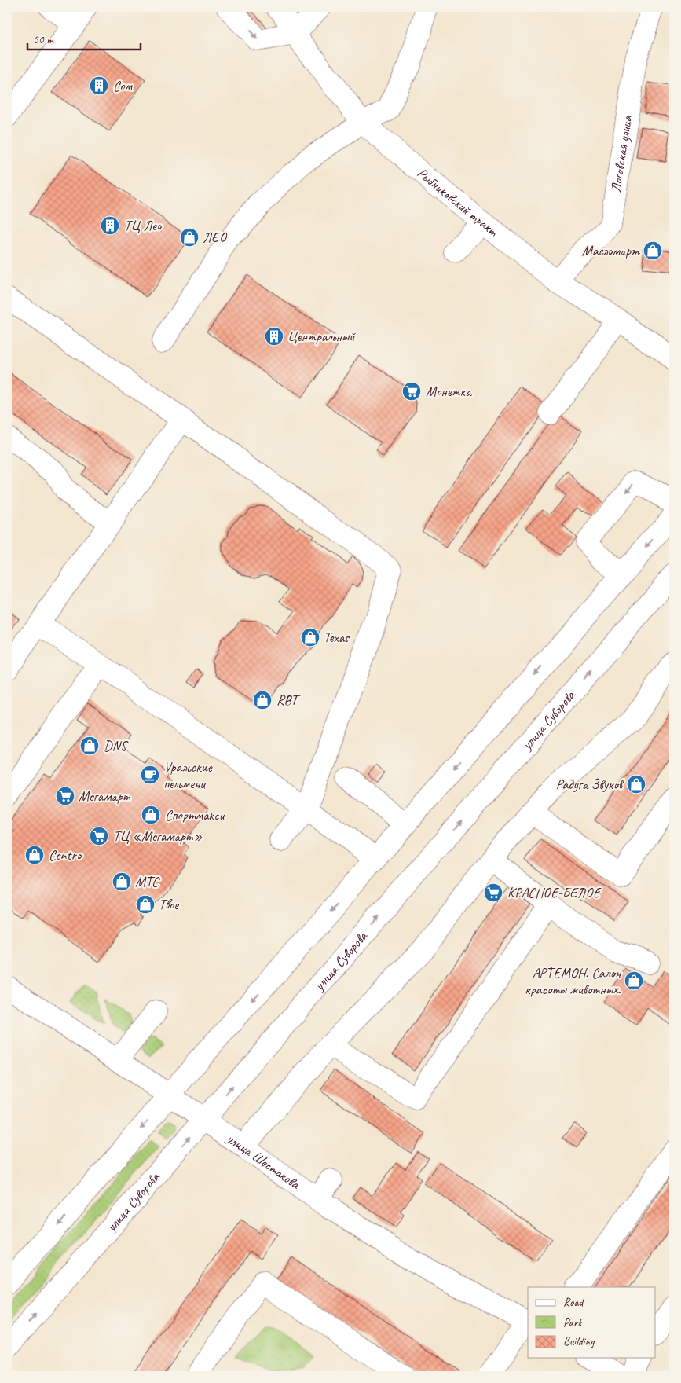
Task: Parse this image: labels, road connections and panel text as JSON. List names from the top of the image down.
{
  "streets": {
    "main road": [
      "Логовская улица",
      "Рыбниковский тракт",
      "улица Суворова",
      "улица Шестакова"
    ]
  },
  "crossings": [
    ["Логовская улица", "Рыбниковский тракт"],
    ["улица Суворова", "улица Шестакова"]
  ],
  "places": {
    "building": ["Сом", "ТЦ Лео", "Центральный"],
    "shop": [
      "ЛЕО",
      "Масломарт",
      "Texas",
      "RBT",
      "DNS",
      "Радуга Звуков",
      "Спортмакси",
      "Centro",
      "МТС",
      "Твое",
      "АРТЕМОН. Салон красоты животных."
    ],
    "supermarket": [
      "Монетка",
      "Мегамарт",
      "ТЦ «Мегамарт»",
      "КРАСНОЕ-БЕЛОЕ"
    ],
    "cafe": ["Уральские пельмени"]
  },
  "legend": ["Road", "Park", "Building"],
  "scale_bar": "50 m"
}
